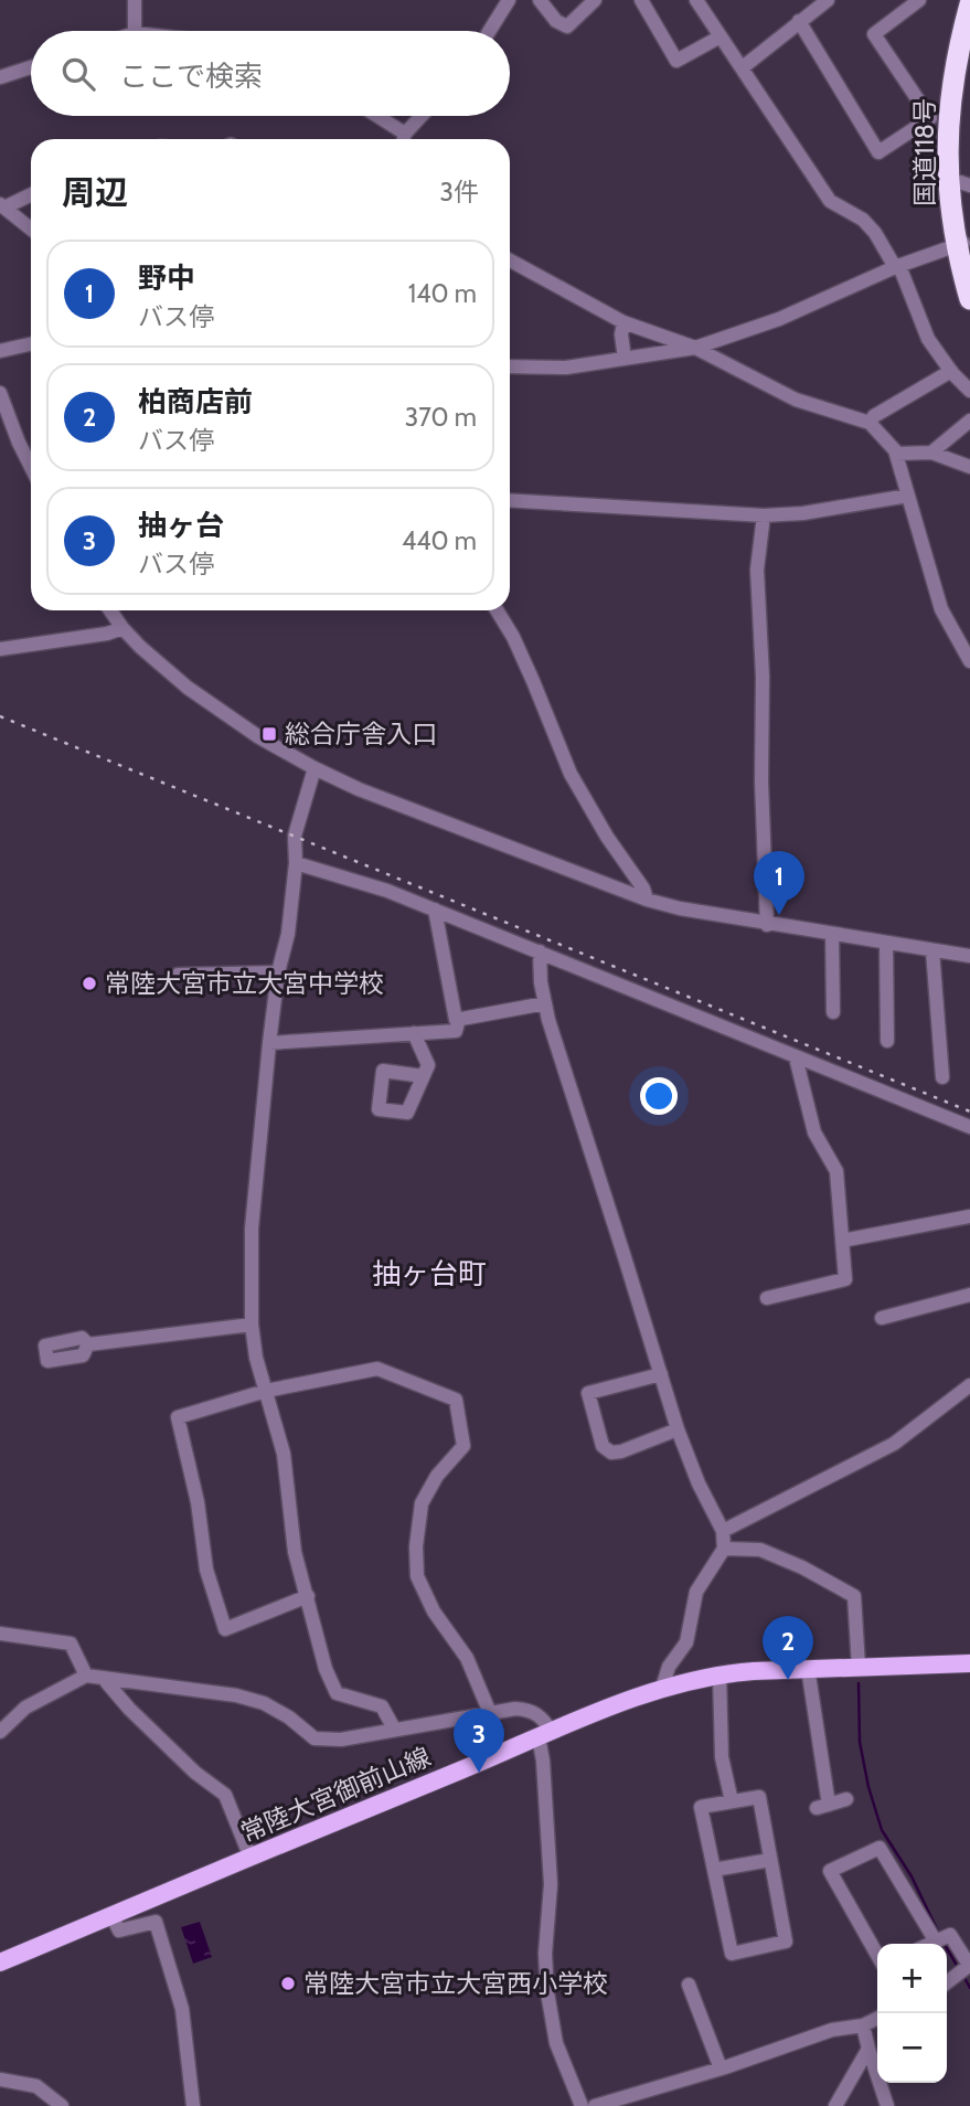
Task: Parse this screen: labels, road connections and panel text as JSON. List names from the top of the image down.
{
  "streets": {
    "highway": ["国道118号"],
    "main road": ["常陸大宮御前山線"]
  },
  "districts": ["抽ヶ台町"],
  "places": {
    "transit": ["総合庁舎入口"],
    "other": ["常陸大宮市立大宮中学校", "常陸大宮市立大宮西小学校"]
  },
  "page": {
    "search": "ここで検索",
    "heading": ["周辺", "3件"],
    "list": [
      {
        "mark": "1",
        "name": "野中",
        "note": "バス停",
        "value": "140 m"
      },
      {
        "mark": "2",
        "name": "柏商店前",
        "note": "バス停",
        "value": "370 m"
      },
      {
        "mark": "3",
        "name": "抽ヶ台",
        "note": "バス停",
        "value": "440 m"
      }
    ],
    "pins": ["1", "2", "3"],
    "map_buttons": ["+", "−"]
  }
}
